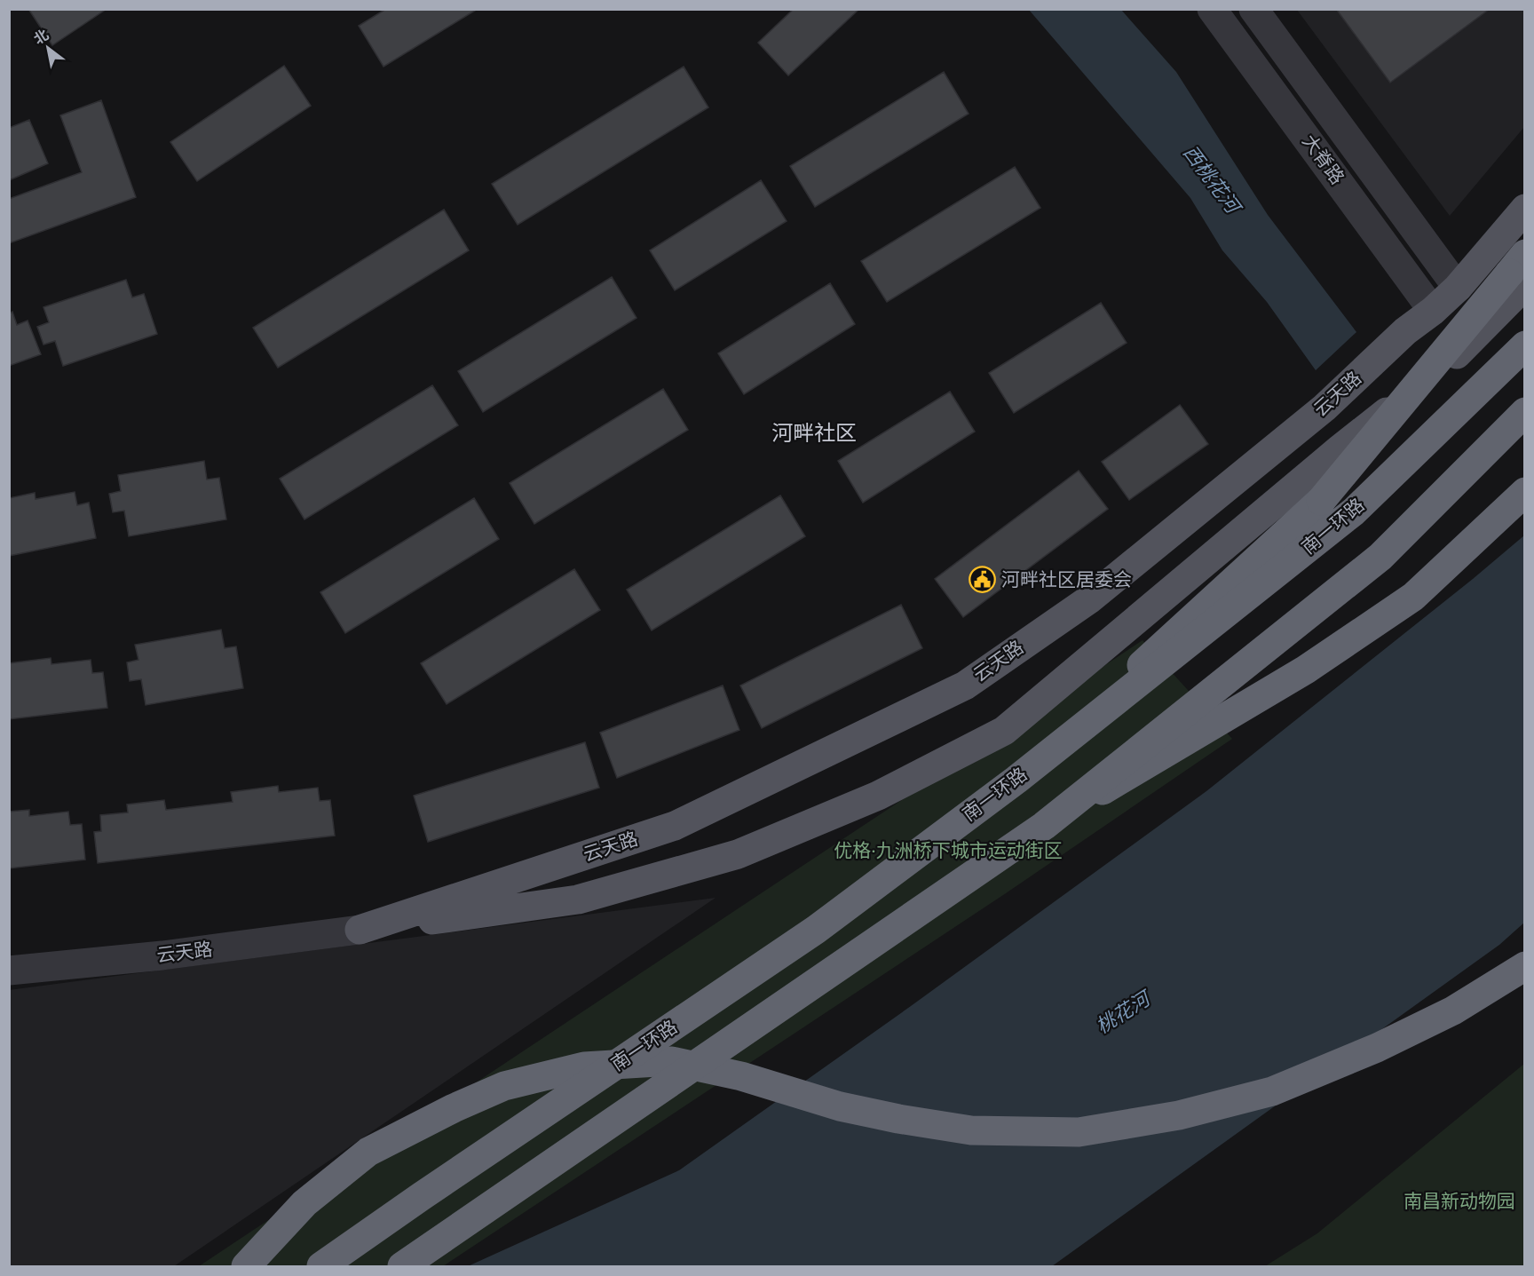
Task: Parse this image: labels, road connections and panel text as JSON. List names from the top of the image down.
{
  "streets": {
    "highway": ["南一环路"],
    "main road": ["云天路"],
    "street": ["大脊路"]
  },
  "crossings": [
    ["大脊路", "云天路"]
  ],
  "districts": ["河畔社区"],
  "water": ["西桃花河", "桃花河"],
  "parks": ["优格·九洲桥下城市运动街区", "南昌新动物园"],
  "places": {
    "public building": ["河畔社区居委会"]
  },
  "north": "top left"
}
